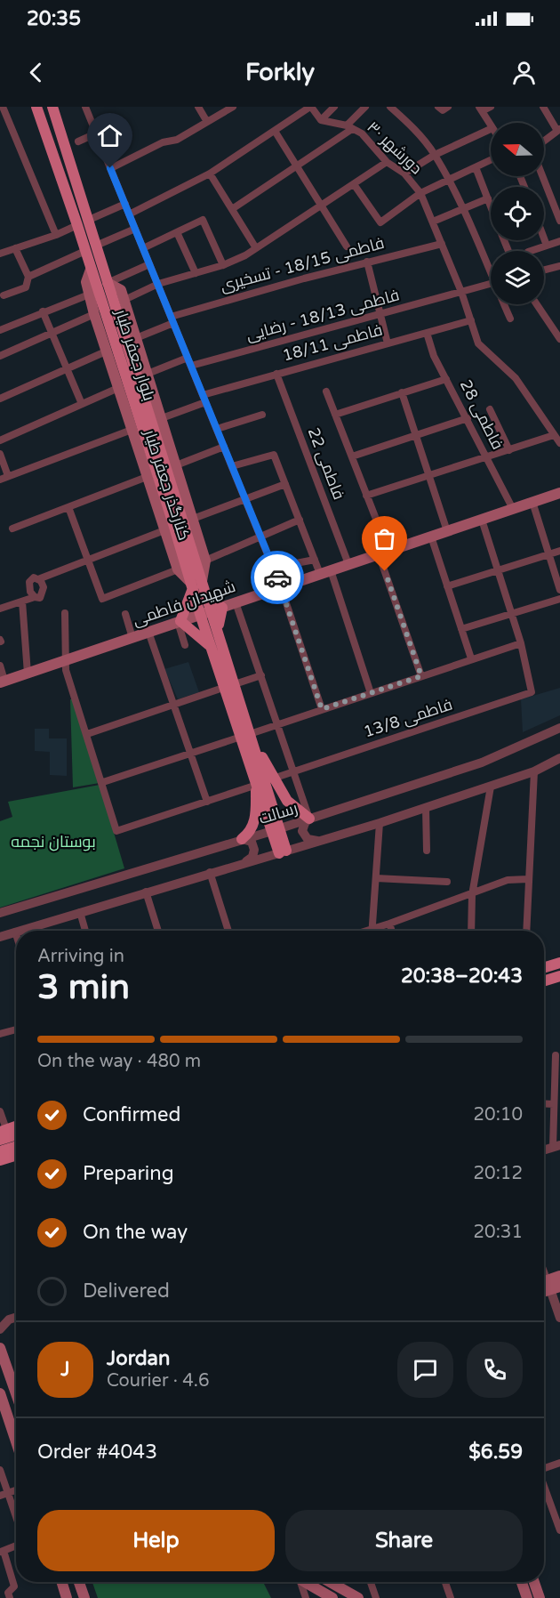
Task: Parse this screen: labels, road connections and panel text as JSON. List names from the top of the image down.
{
  "streets": {
    "main road": ["بلوار جعفر طیار", "کنارگذر جعفر طیار", "شهیدان فاطمی"],
    "street": [
      "دورشهر ۳۰",
      "فاطمی 18/15 - تسخیری",
      "فاطمی 18/13 - رضایی",
      "فاطمی 18/11",
      "فاطمی 28",
      "فاطمی 22",
      "فاطمی 13/8",
      "رسالت"
    ]
  },
  "crossings": [
    ["دورشهر ۳۰", "فاطمی 18/15 - تسخیری"],
    ["دورشهر ۳۰", "فاطمی 18/13 - رضایی"],
    ["دورشهر ۳۰", "فاطمی 18/11"],
    ["فاطمی 18/15 - تسخیری", "کنارگذر جعفر طیار"],
    ["فاطمی 18/11", "فاطمی 28"],
    ["فاطمی 18/11", "فاطمی 22"],
    ["فاطمی 18/11", "کنارگذر جعفر طیار"],
    ["بلوار جعفر طیار", "کنارگذر جعفر طیار"],
    ["بلوار جعفر طیار", "شهیدان فاطمی"],
    ["فاطمی 28", "شهیدان فاطمی"],
    ["فاطمی 22", "شهیدان فاطمی"]
  ],
  "parks": ["بوستان نجمه"],
  "north": "left",
  "page": {
    "status": "20:35",
    "header": "Forkly",
    "heading": ["3 min", "Arriving in", "20:38–20:43"],
    "panel": [
      "Jordan",
      "Courier · 4.6",
      "Order #4043",
      "$6.59"
    ],
    "bar": "On the way · 480 m",
    "list": [
      ["Confirmed", "20:10"],
      ["Preparing", "20:12"],
      ["On the way", "20:31"],
      "Delivered"
    ],
    "round": "J",
    "buttons": ["Help", "Share"]
  }
}
